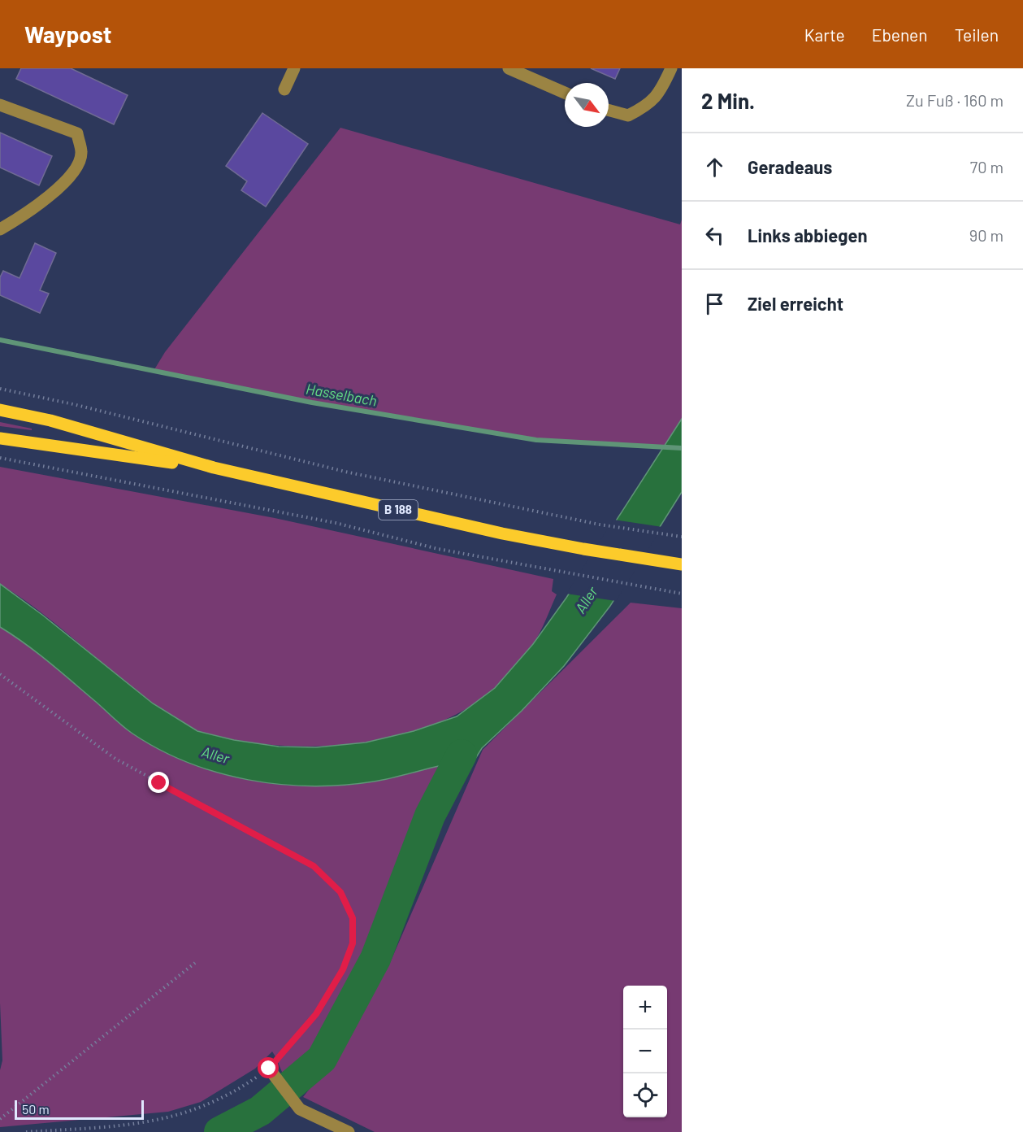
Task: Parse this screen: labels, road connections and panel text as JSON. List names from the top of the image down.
{
  "streets": {
    "main road": ["B 188"]
  },
  "water": ["Hasselbach", "Aller"],
  "scale_bar": "50 m",
  "north": "bottom right",
  "page": {
    "header": "Waypost",
    "nav": ["Karte", "Ebenen", "Teilen"],
    "heading": ["2 Min.", "Zu Fuß · 160 m"],
    "list": [
      ["Geradeaus", "70 m"],
      ["Links abbiegen", "90 m"],
      "Ziel erreicht"
    ],
    "map_buttons": ["+", "−"],
    "scale": "50 m"
  }
}
